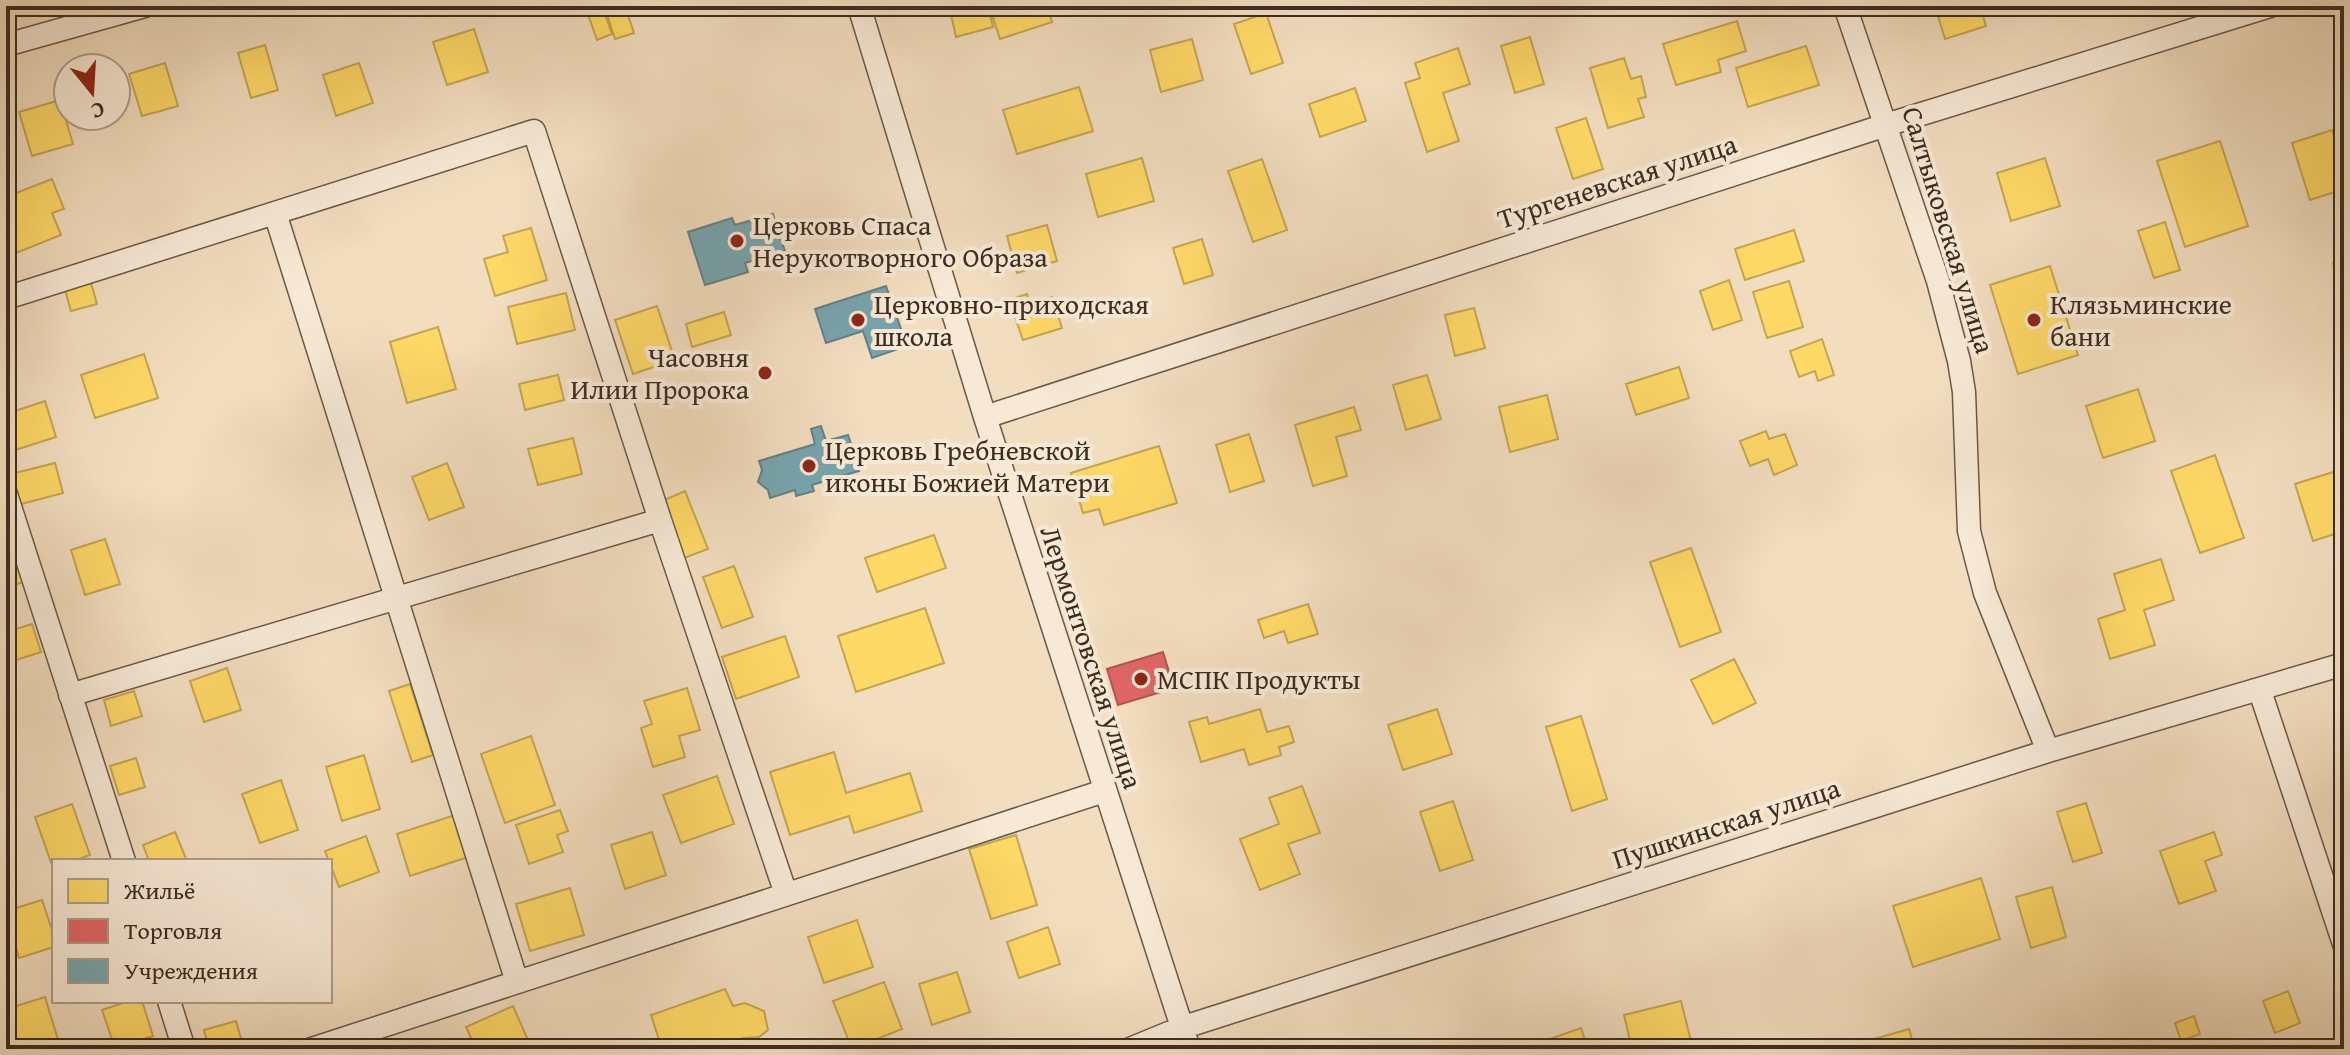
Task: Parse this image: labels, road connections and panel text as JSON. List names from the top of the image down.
{
  "streets": {
    "street": [
      "Тургеневская улица",
      "Салтыковская улица",
      "Лермонтовская улица",
      "Пушкинская улица"
    ]
  },
  "crossings": [
    ["Тургеневская улица", "Салтыковская улица"],
    ["Тургеневская улица", "Лермонтовская улица"],
    ["Салтыковская улица", "Пушкинская улица"],
    ["Лермонтовская улица", "Пушкинская улица"]
  ],
  "places": [
    "Церковь Спаса Нерукотворного Образа",
    "Церковно-приходская школа",
    "Клязьминские бани",
    "Часовня Илии Пророка",
    "Церковь Гребневской иконы Божией Матери",
    "МСПК Продукты"
  ],
  "legend": ["Жильё", "Торговля", "Учреждения"],
  "north": "bottom"
}
